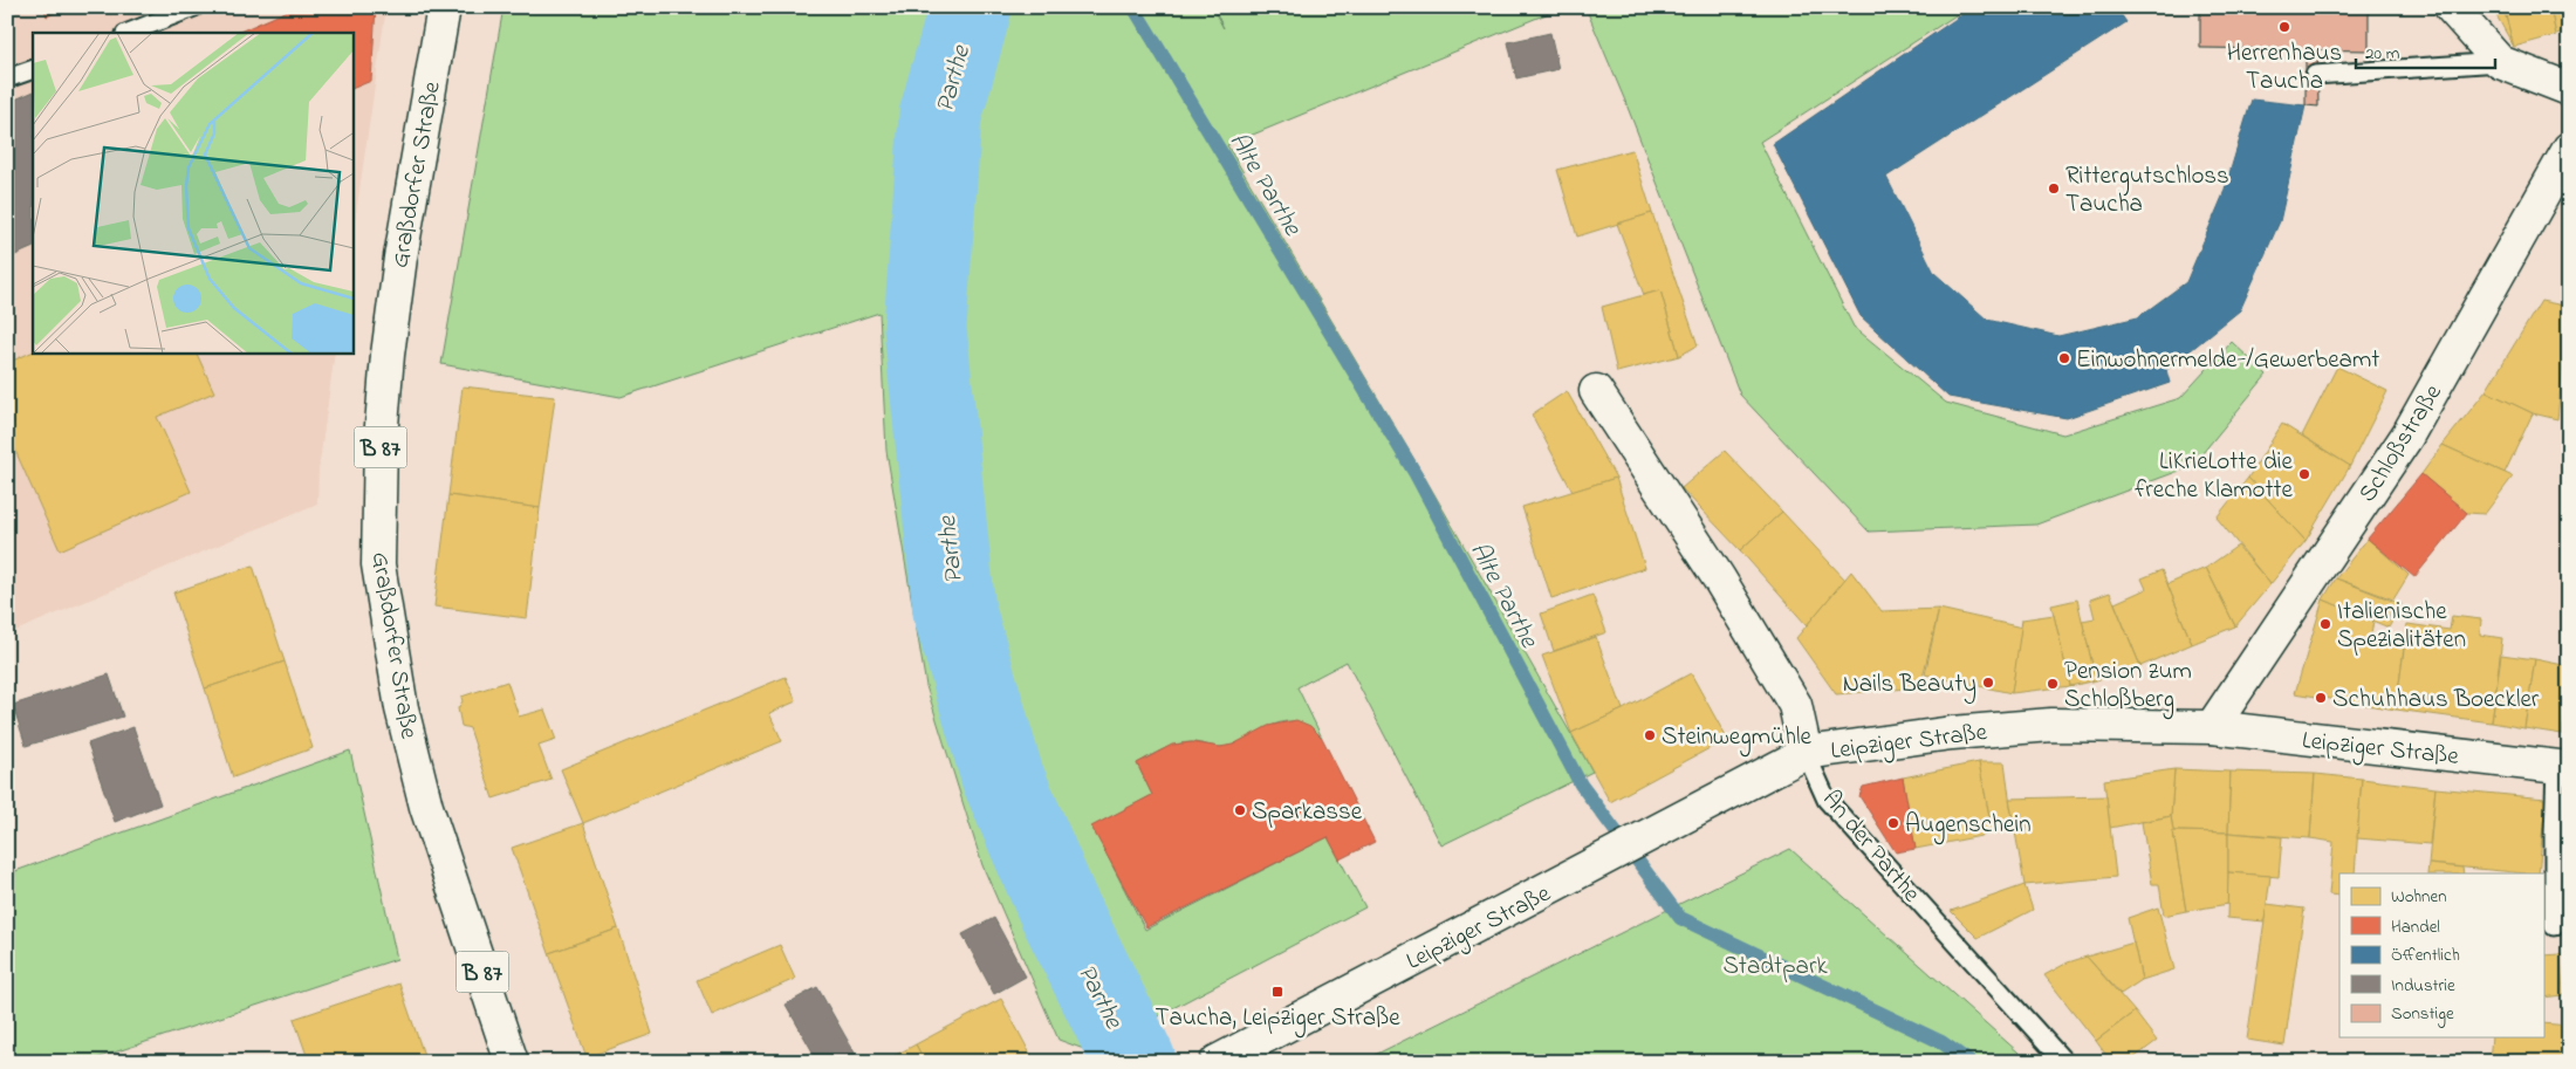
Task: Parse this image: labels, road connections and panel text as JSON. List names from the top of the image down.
{
  "streets": {
    "street": [
      "Graßdorfer Straße",
      "Schloßstraße",
      "B 87",
      "Leipziger Straße",
      "An der Parthe"
    ]
  },
  "crossings": [
    ["Schloßstraße", "Leipziger Straße"],
    ["Leipziger Straße", "An der Parthe"]
  ],
  "water": ["Parthe", "Alte Parthe"],
  "parks": ["Stadtpark"],
  "places": {
    "other": [
      "Herrenhaus Taucha",
      "Rittergutschloss Taucha",
      "Einwohnermelde-/Gewerbeamt",
      "LiKrieLotte die freche Klamotte",
      "Italienische Spezialitäten",
      "Nails Beauty",
      "Pension zum Schloßberg",
      "Schuhhaus Boeckler",
      "Steinwegmühle",
      "Sparkasse",
      "Augenschein"
    ],
    "transit": ["Taucha, Leipziger Straße"]
  },
  "legend": [
    "Wohnen",
    "Handel",
    "Öffentlich",
    "Industrie",
    "Sonstige"
  ],
  "scale_bar": "20 m"
}
